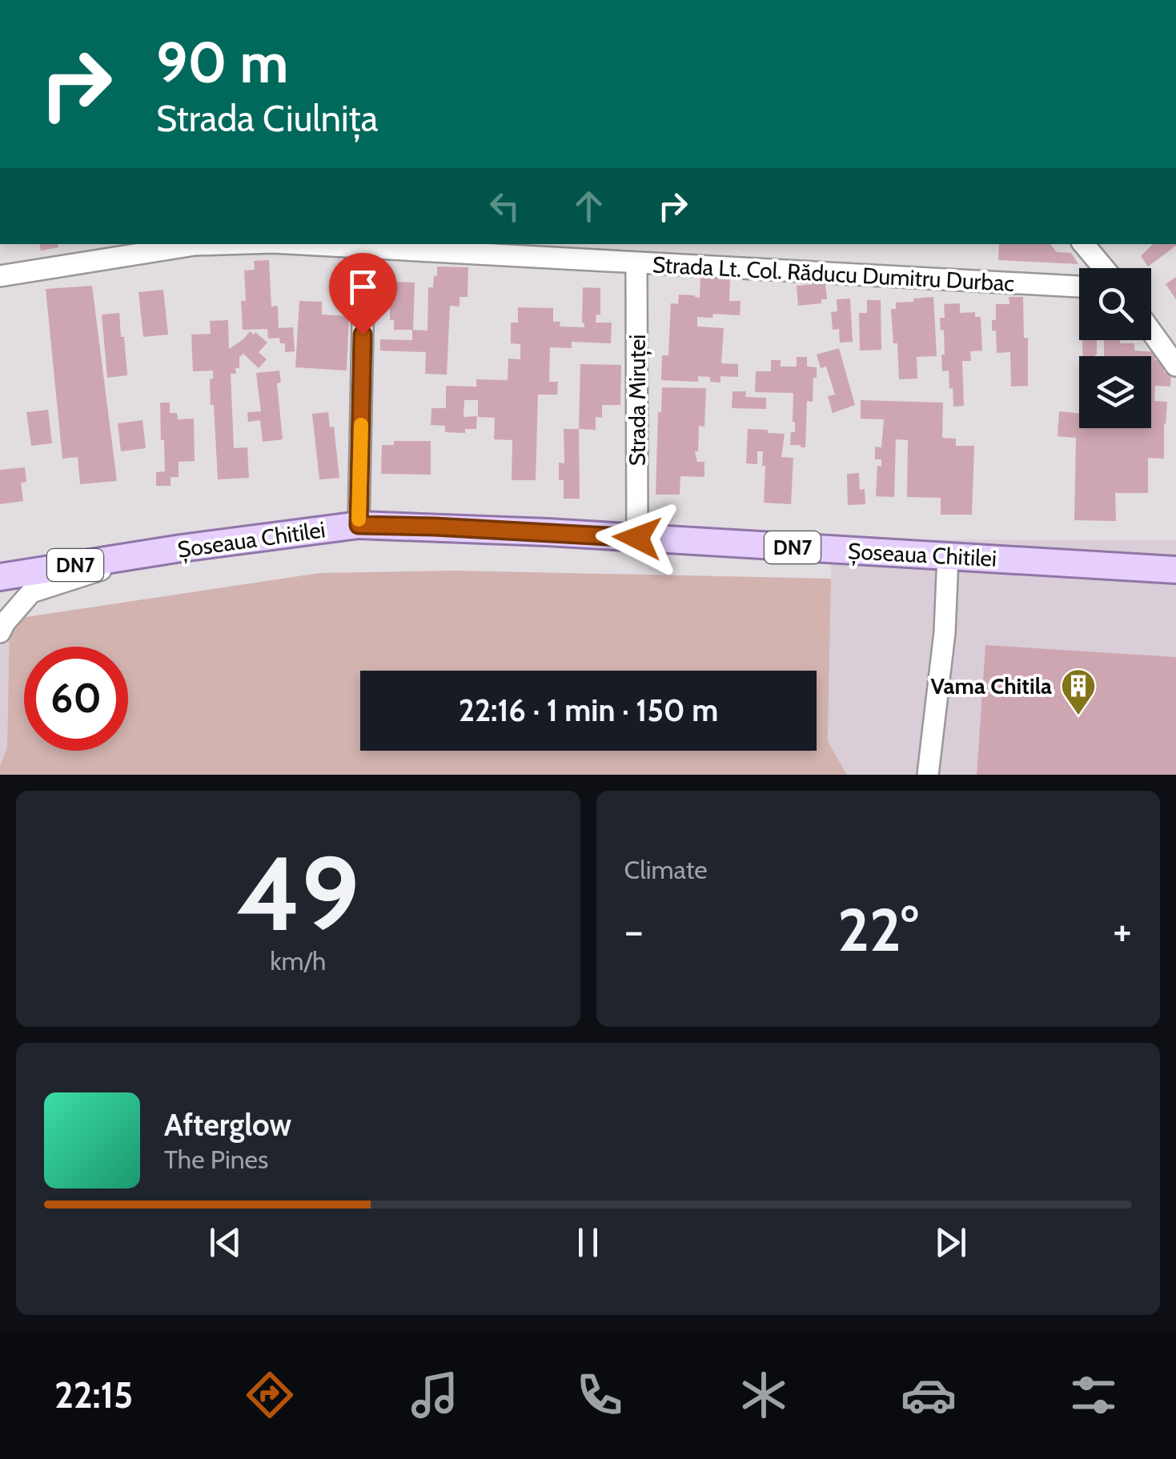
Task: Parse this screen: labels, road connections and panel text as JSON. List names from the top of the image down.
{
  "streets": {
    "main road": ["Șoseaua Chitilei", "DN7"],
    "street": ["Strada Lt. Col. Răducu Dumitru Durbac", "Strada Miruței"]
  },
  "crossings": [
    ["Strada Lt. Col. Răducu Dumitru Durbac", "Strada Miruței"],
    ["Strada Miruței", "Șoseaua Chitilei"]
  ],
  "places": {
    "building": ["Vama Chitila"]
  },
  "page": {
    "turn": ["90 m", "Strada Ciulnița"],
    "limit": "60",
    "trip": "22:16 · 1 min · 150 m",
    "tile": [
      ["49", "km/h"],
      "Climate"
    ],
    "heat": ["−", "22°", "+"],
    "song": ["Afterglow", "The Pines"],
    "tabs": "22:15"
  }
}
